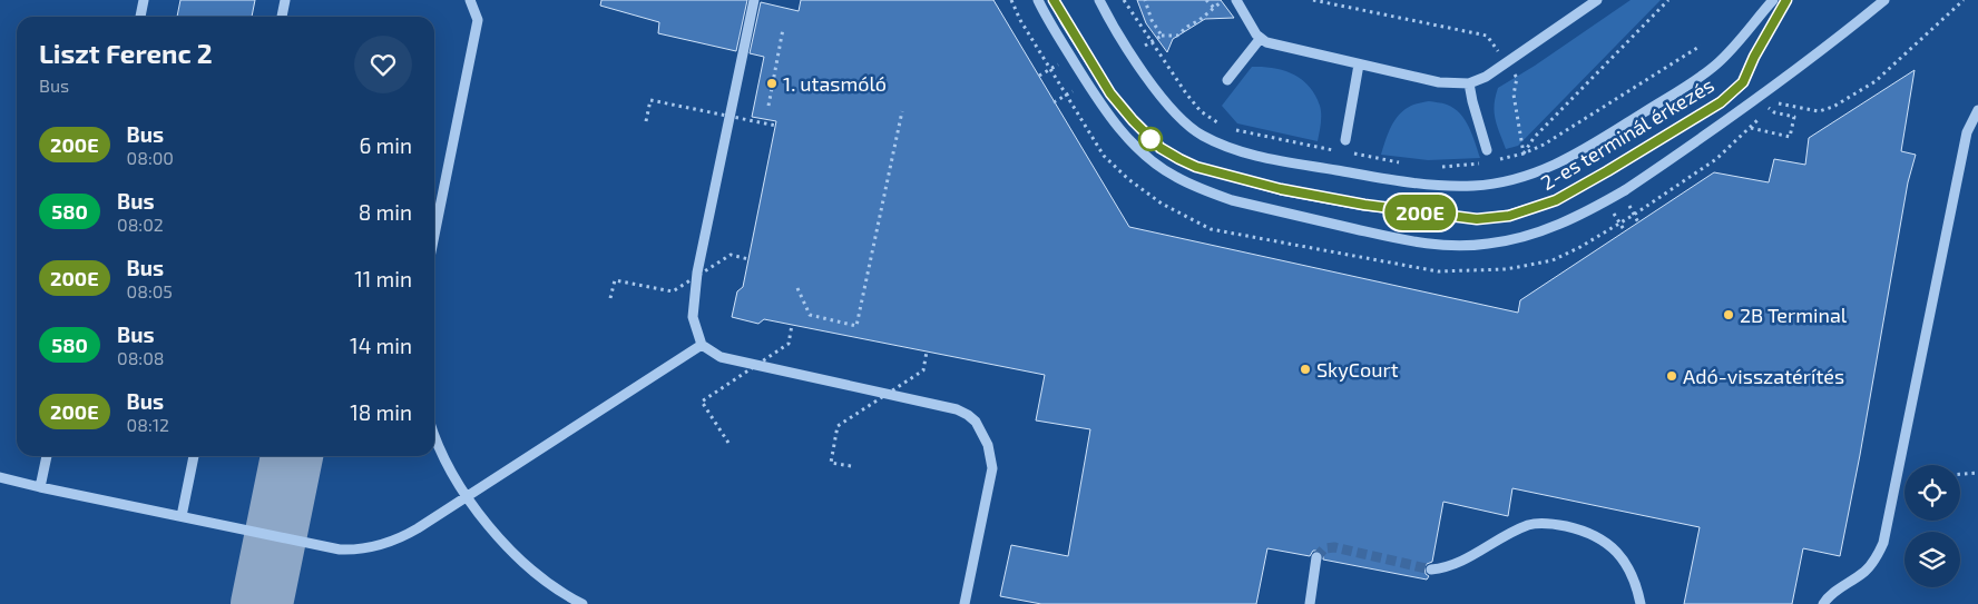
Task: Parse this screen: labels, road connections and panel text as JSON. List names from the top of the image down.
{
  "streets": {
    "street": ["2-es terminál érkezés"]
  },
  "places": [
    "1. utasmóló",
    "2B Terminal",
    "SkyCourt",
    "Adó-visszatérítés"
  ],
  "lines": ["bus line 200E"],
  "page": {
    "on_map": "200E",
    "heading": ["Liszt Ferenc 2", "Bus"],
    "list": [
      {
        "mark": "200E",
        "name": "Bus",
        "note": "08:00",
        "value": "6 min"
      },
      {
        "mark": "580",
        "name": "Bus",
        "note": "08:02",
        "value": "8 min"
      },
      {
        "mark": "200E",
        "name": "Bus",
        "note": "08:05",
        "value": "11 min"
      },
      {
        "mark": "580",
        "name": "Bus",
        "note": "08:08",
        "value": "14 min"
      },
      {
        "mark": "200E",
        "name": "Bus",
        "note": "08:12",
        "value": "18 min"
      }
    ]
  }
}
